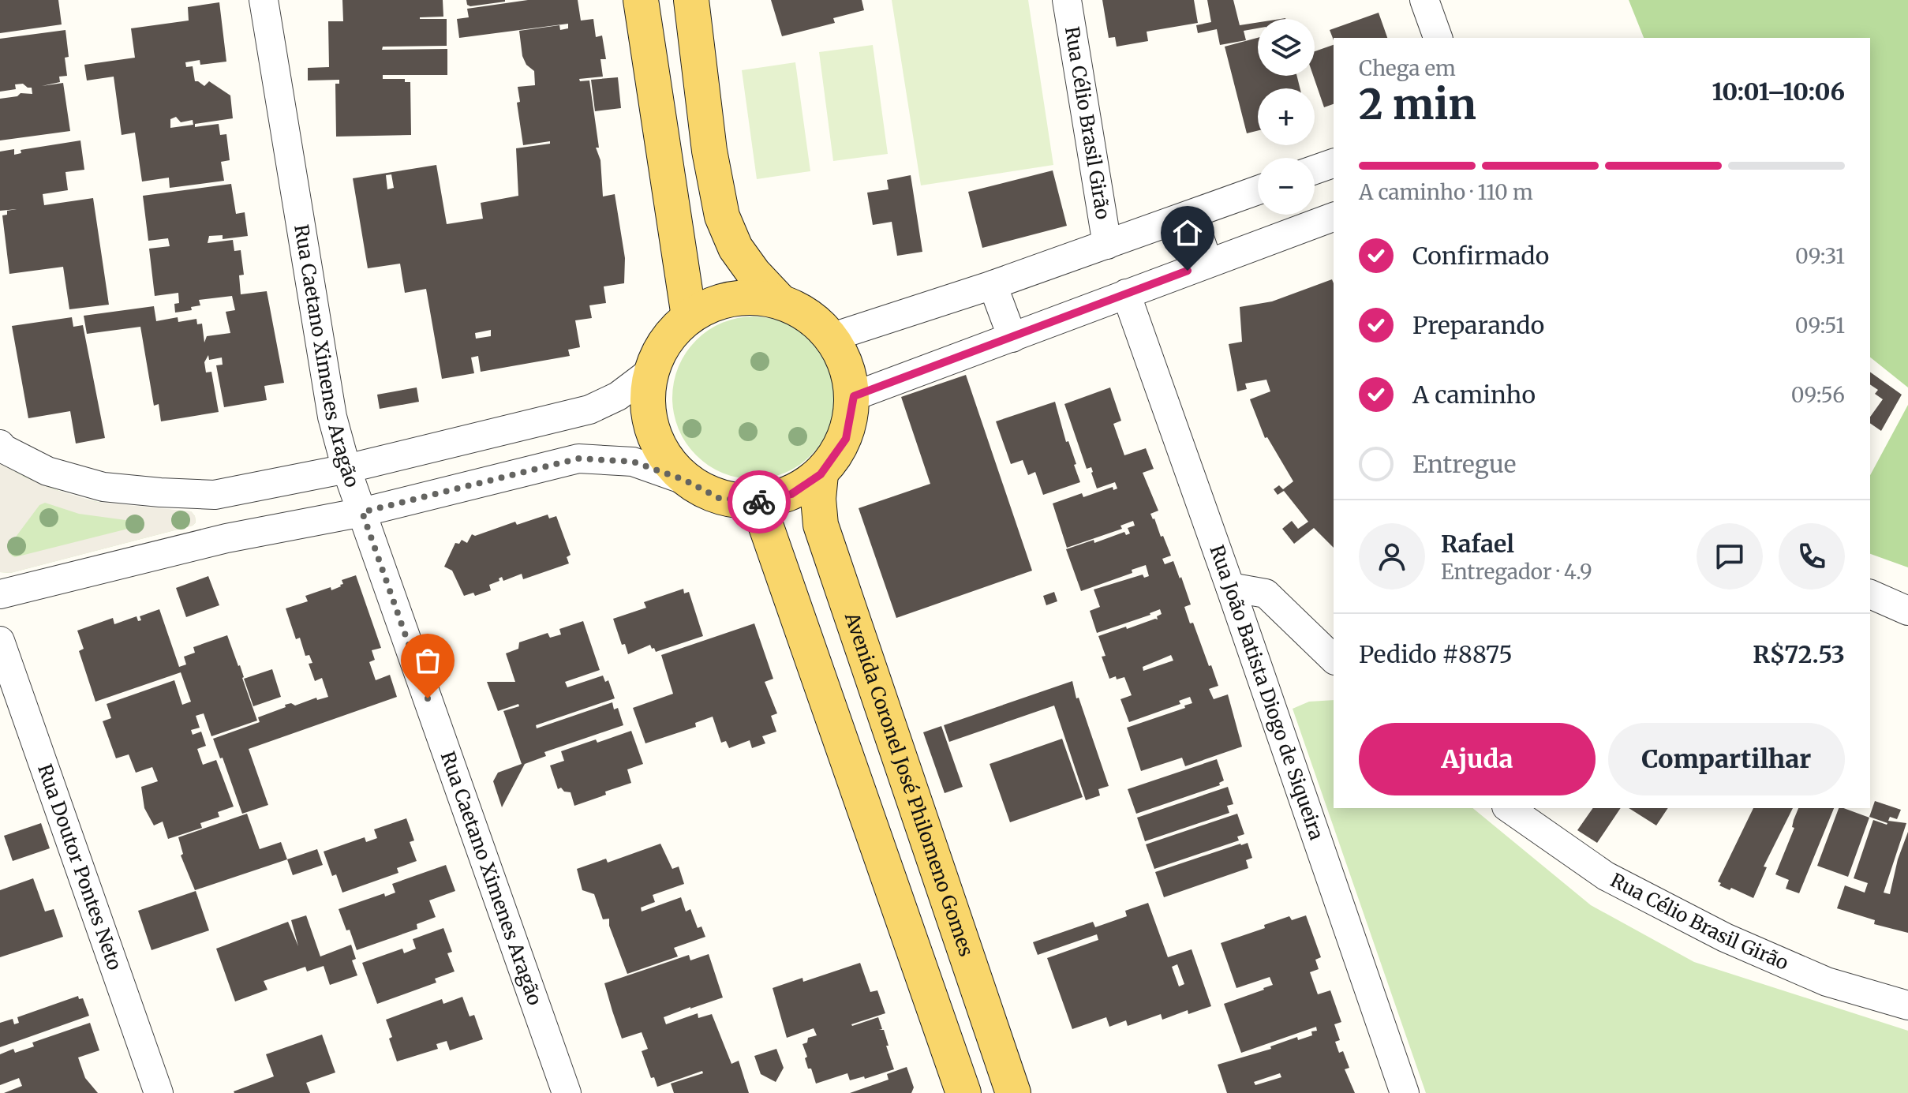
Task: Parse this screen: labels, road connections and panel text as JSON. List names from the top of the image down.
{
  "streets": {
    "main road": ["Avenida Coronel José Philomeno Gomes"],
    "street": [
      "Rua Célio Brasil Girão",
      "Rua Caetano Ximenes Aragão",
      "Rua João Batista Diogo de Siqueira",
      "Rua Doutor Pontes Neto"
    ]
  },
  "page": {
    "map_buttons": ["+", "−"],
    "heading": ["2 min", "Chega em", "10:01–10:06"],
    "panel": [
      "Rafael",
      "Entregador · 4.9",
      "Pedido #8875",
      "R$72.53"
    ],
    "bar": "A caminho · 110 m",
    "list": [
      ["Confirmado", "09:31"],
      ["Preparando", "09:51"],
      ["A caminho", "09:56"],
      "Entregue"
    ],
    "buttons": ["Ajuda", "Compartilhar"]
  }
}
